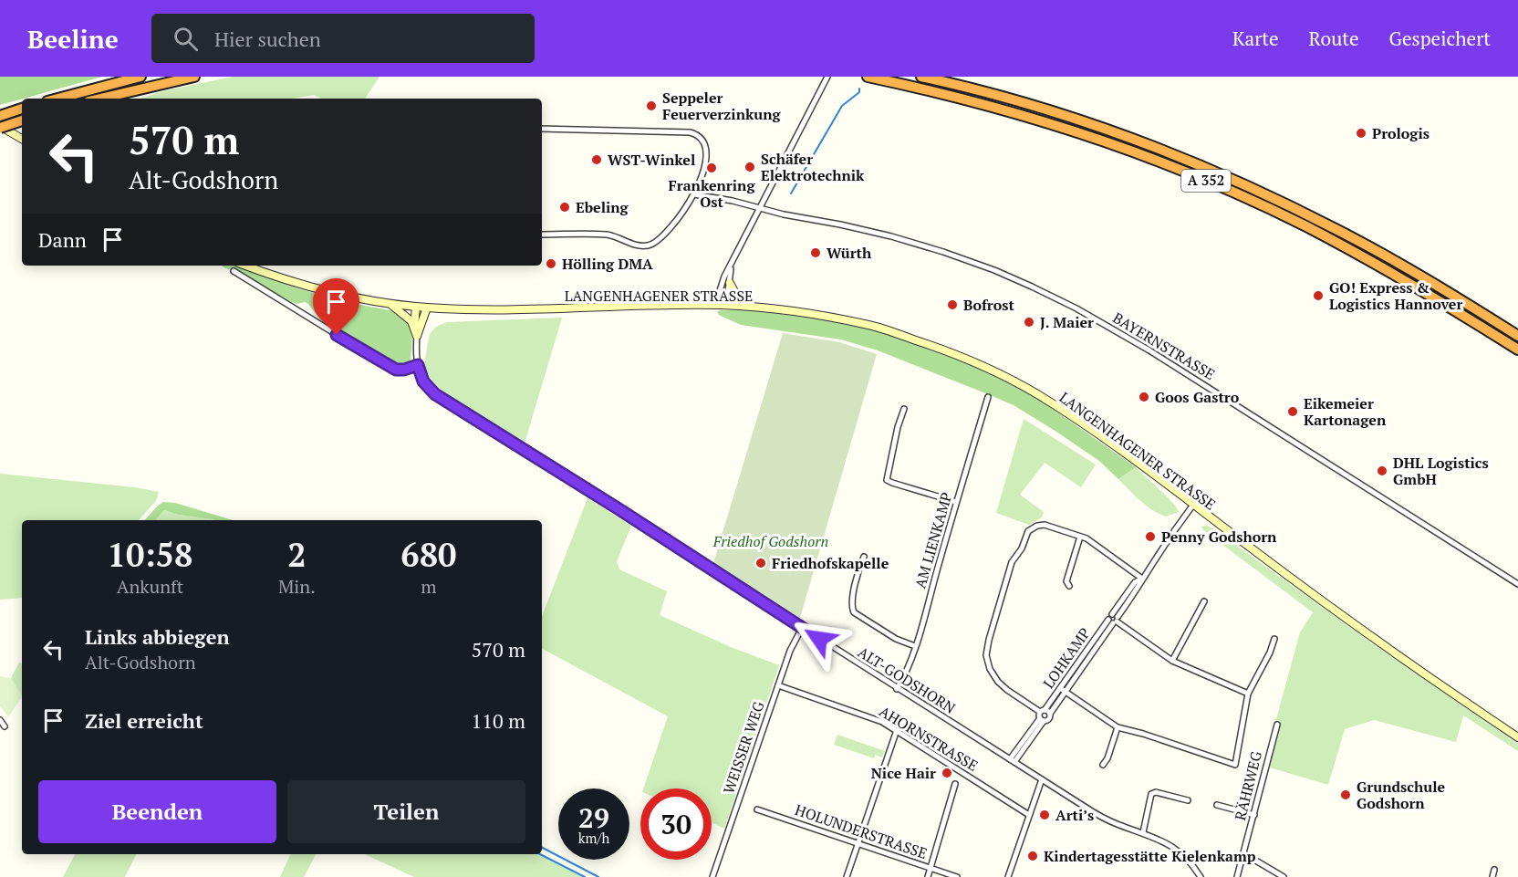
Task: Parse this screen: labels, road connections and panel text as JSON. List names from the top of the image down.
{
  "streets": {
    "highway": ["A 352"],
    "main road": ["LANGENHAGENER STRASSE"],
    "street": [
      "BAYERNSTRASSE",
      "AM LIENKAMP",
      "LOHKAMP",
      "ALT-GODSHORN",
      "AHORNSTRASSE",
      "WEISSER WEG",
      "RÄHRWEG",
      "HOLUNDERSTRASSE"
    ]
  },
  "crossings": [
    ["AM LIENKAMP", "ALT-GODSHORN"],
    ["LOHKAMP", "ALT-GODSHORN"],
    ["ALT-GODSHORN", "WEISSER WEG"],
    ["AHORNSTRASSE", "WEISSER WEG"]
  ],
  "parks": ["Friedhof Godshorn"],
  "places": [
    "Seppeler Feuerverzinkung",
    "Prologis",
    "WST-Winkel",
    "Schäfer Elektrotechnik",
    "Frankenring Ost",
    "Ebeling",
    "Würth",
    "Hölling DMA",
    "GO! Express & Logistics Hannover",
    "Bofrost",
    "J. Maier",
    "Goos Gastro",
    "Eikemeier Kartonagen",
    "DHL Logistics GmbH",
    "Penny Godshorn",
    "Friedhofskapelle",
    "Nice Hair",
    "Grundschule Godshorn",
    "Arti’s",
    "Kindertagesstätte Kielenkamp"
  ],
  "page": {
    "header": "Beeline",
    "search": "Hier suchen",
    "nav": ["Karte", "Route", "Gespeichert"],
    "turn": ["570 m", "Alt-Godshorn"],
    "then": "Dann",
    "eta": [
      "10:58",
      "Ankunft",
      "2",
      "Min.",
      "680",
      "m"
    ],
    "list": [
      {
        "name": "Links abbiegen",
        "note": "Alt-Godshorn",
        "value": "570 m"
      },
      {
        "name": "Ziel erreicht",
        "value": "110 m"
      }
    ],
    "buttons": ["Beenden", "Teilen"],
    "speed": "29 km/h",
    "limit": "30"
  }
}
